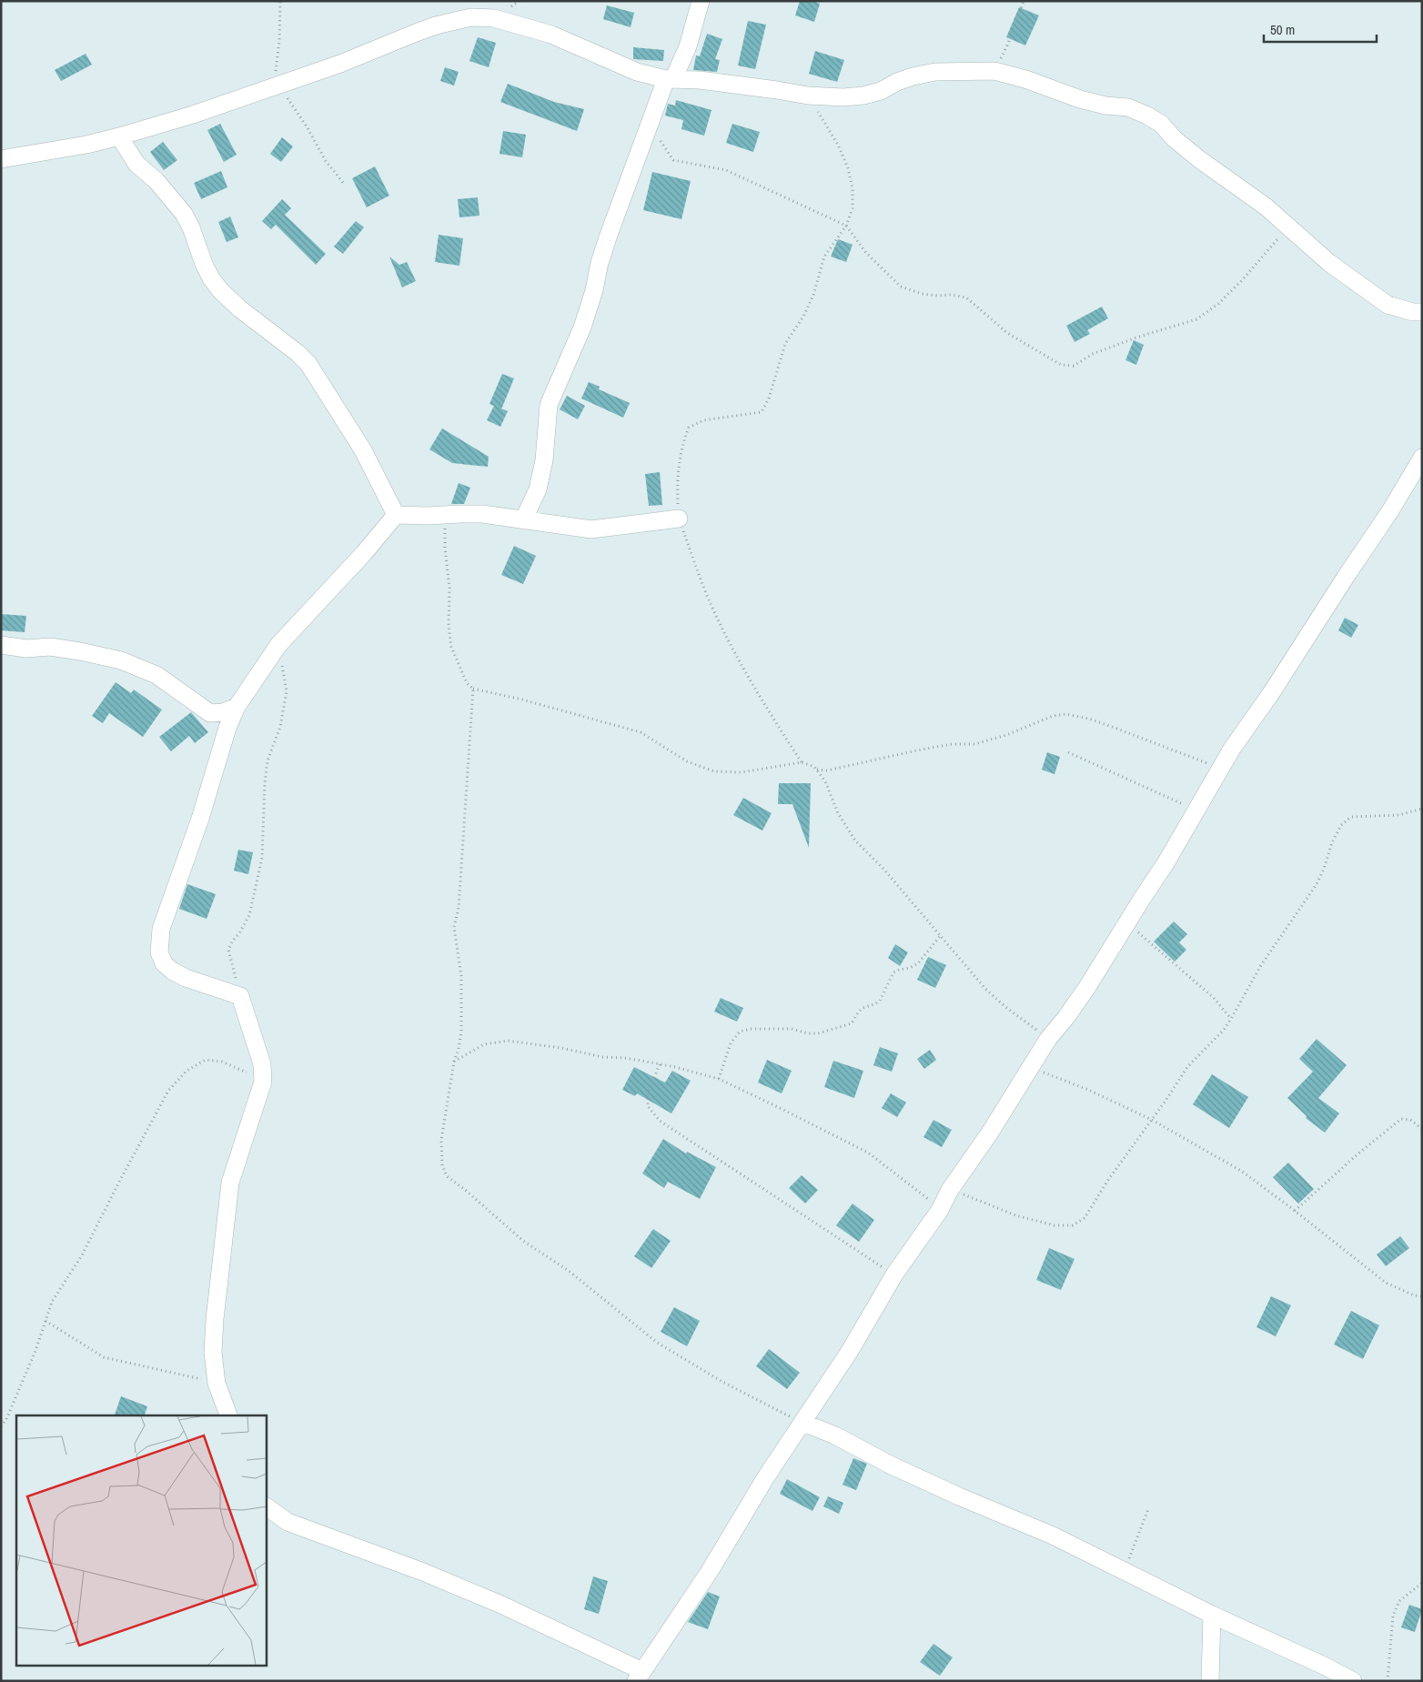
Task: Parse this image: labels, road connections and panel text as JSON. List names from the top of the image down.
{
  "scale_bar": "50 m"
}
